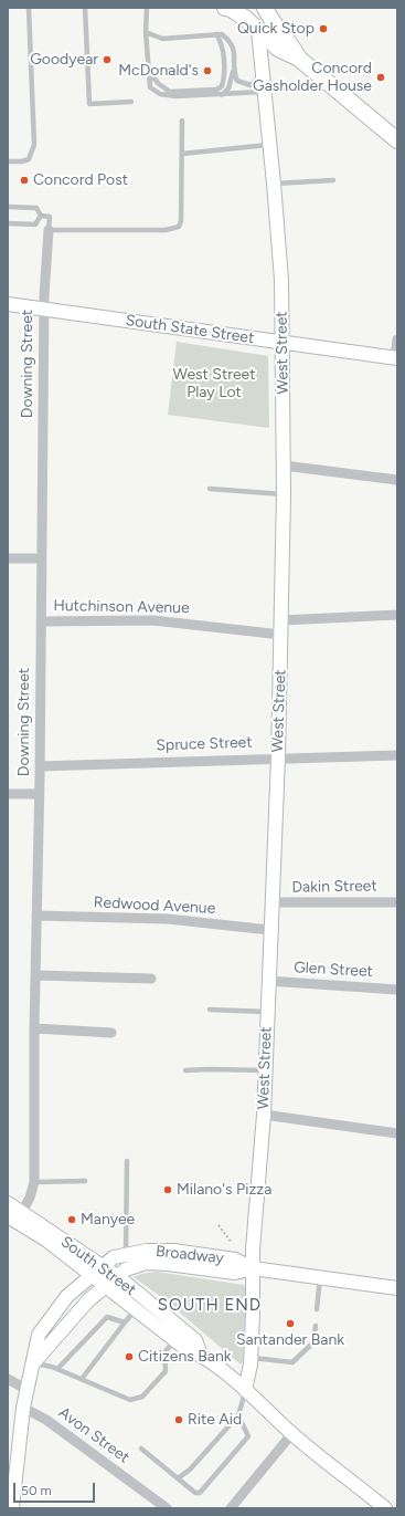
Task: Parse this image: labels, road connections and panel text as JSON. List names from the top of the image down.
{
  "streets": {
    "street": [
      "South State Street",
      "West Street",
      "Downing Street",
      "Hutchinson Avenue",
      "Spruce Street",
      "Dakin Street",
      "Redwood Avenue",
      "Glen Street",
      "Broadway",
      "South Street",
      "Avon Street"
    ]
  },
  "crossings": [
    ["South State Street", "West Street"],
    ["South State Street", "Downing Street"],
    ["West Street", "Hutchinson Avenue"],
    ["West Street", "Spruce Street"],
    ["West Street", "Dakin Street"],
    ["West Street", "Redwood Avenue"],
    ["West Street", "Glen Street"],
    ["West Street", "Broadway"],
    ["West Street", "South Street"],
    ["Downing Street", "Hutchinson Avenue"],
    ["Downing Street", "Spruce Street"],
    ["Downing Street", "Redwood Avenue"],
    ["Downing Street", "South Street"],
    ["Broadway", "South Street"],
    ["Broadway", "Avon Street"]
  ],
  "districts": ["SOUTH END"],
  "parks": ["West Street Play Lot"],
  "places": [
    "Quick Stop",
    "Goodyear",
    "McDonald's",
    "Concord Gasholder House",
    "Concord Post",
    "Milano's Pizza",
    "Manyee",
    "Santander Bank",
    "Citizens Bank",
    "Rite Aid"
  ],
  "scale_bar": "50 m"
}
